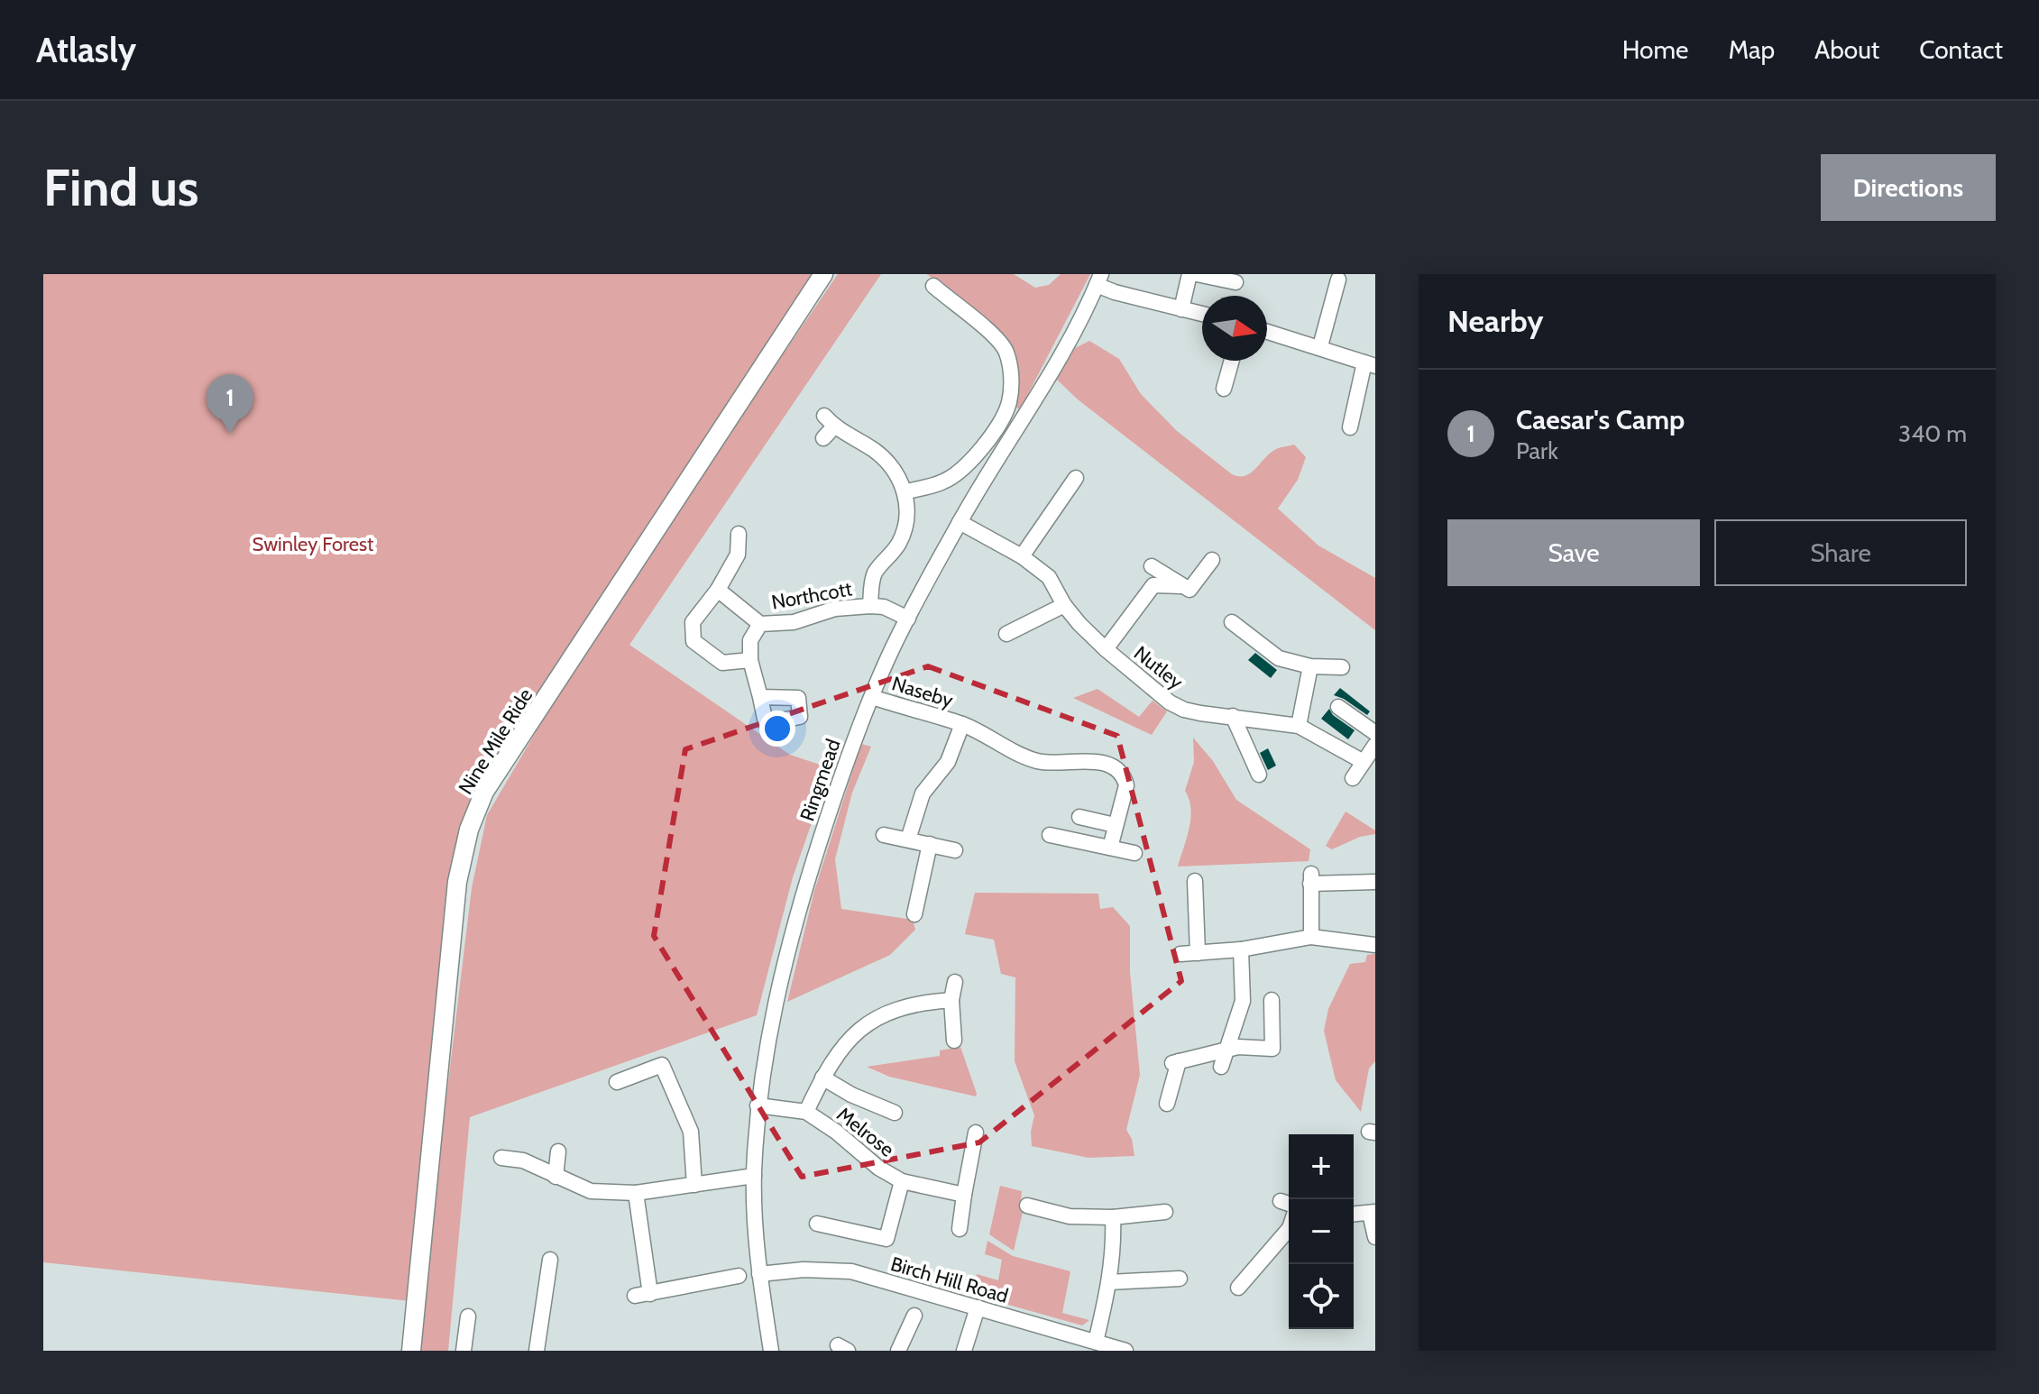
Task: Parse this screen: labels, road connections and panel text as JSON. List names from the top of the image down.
{
  "streets": {
    "main road": ["Nine Mile Ride"],
    "street": [
      "Northcott",
      "Nutley",
      "Naseby",
      "Ringmead",
      "Melrose",
      "Birch Hill Road"
    ]
  },
  "crossings": [
    ["Northcott", "Ringmead"],
    ["Nutley", "Ringmead"],
    ["Naseby", "Ringmead"],
    ["Ringmead", "Melrose"],
    ["Ringmead", "Birch Hill Road"]
  ],
  "parks": ["Swinley Forest"],
  "north": "right",
  "page": {
    "header": "Atlasly",
    "nav": [
      "Home",
      "Map",
      "About",
      "Contact"
    ],
    "buttons": [
      "Directions",
      ["Save", "Share"]
    ],
    "title": "Find us",
    "heading": "Nearby",
    "list": [
      {
        "mark": "1",
        "name": "Caesar's Camp",
        "note": "Park",
        "value": "340 m"
      }
    ],
    "pins": "1",
    "map_buttons": ["+", "−"]
  }
}
